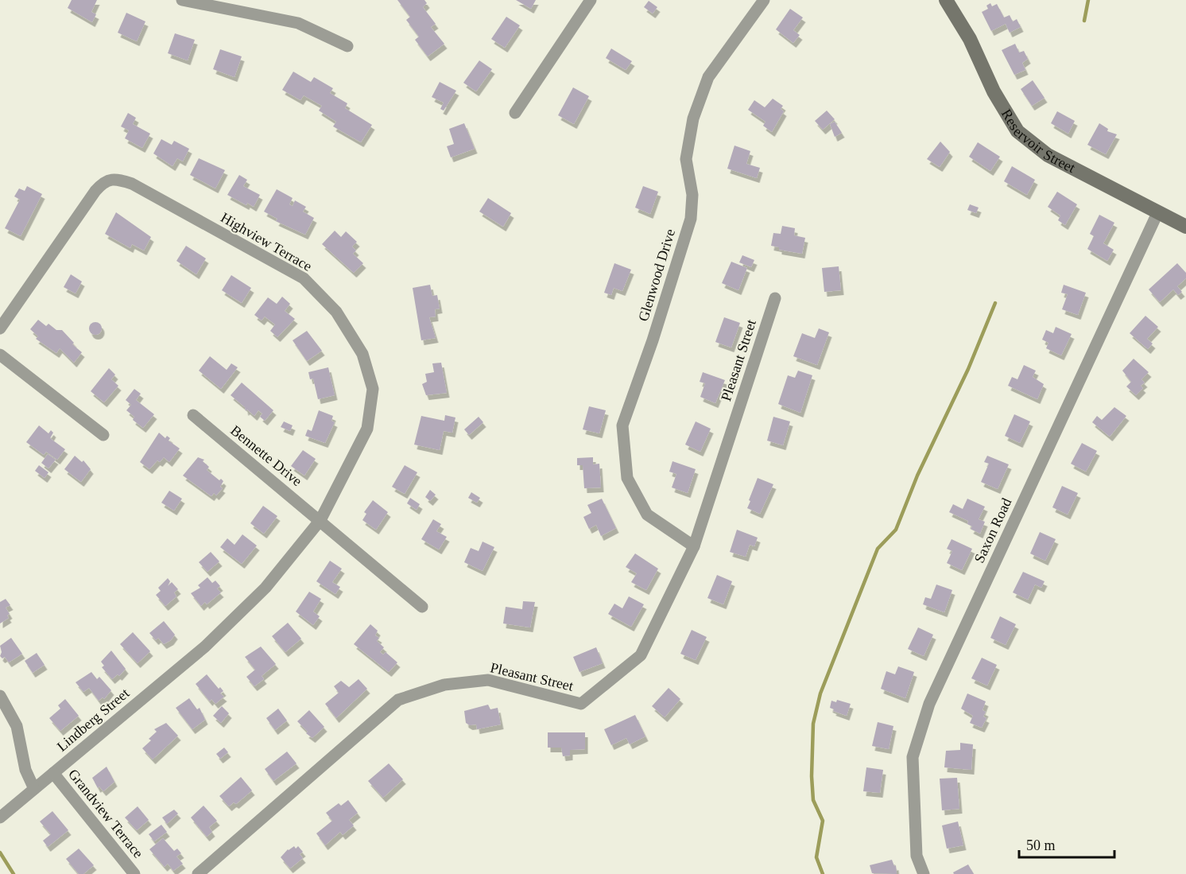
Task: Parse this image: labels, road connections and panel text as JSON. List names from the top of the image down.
{
  "streets": {
    "street": [
      "Reservoir Street",
      "Highview Terrace",
      "Glenwood Drive",
      "Pleasant Street",
      "Bennette Drive",
      "Saxon Road",
      "Lindberg Street",
      "Grandview Terrace"
    ]
  },
  "crossings": [
    ["Reservoir Street", "Saxon Road"],
    ["Highview Terrace", "Bennette Drive"],
    ["Highview Terrace", "Lindberg Street"],
    ["Glenwood Drive", "Pleasant Street"],
    ["Lindberg Street", "Grandview Terrace"]
  ],
  "scale_bar": "50 m"
}
